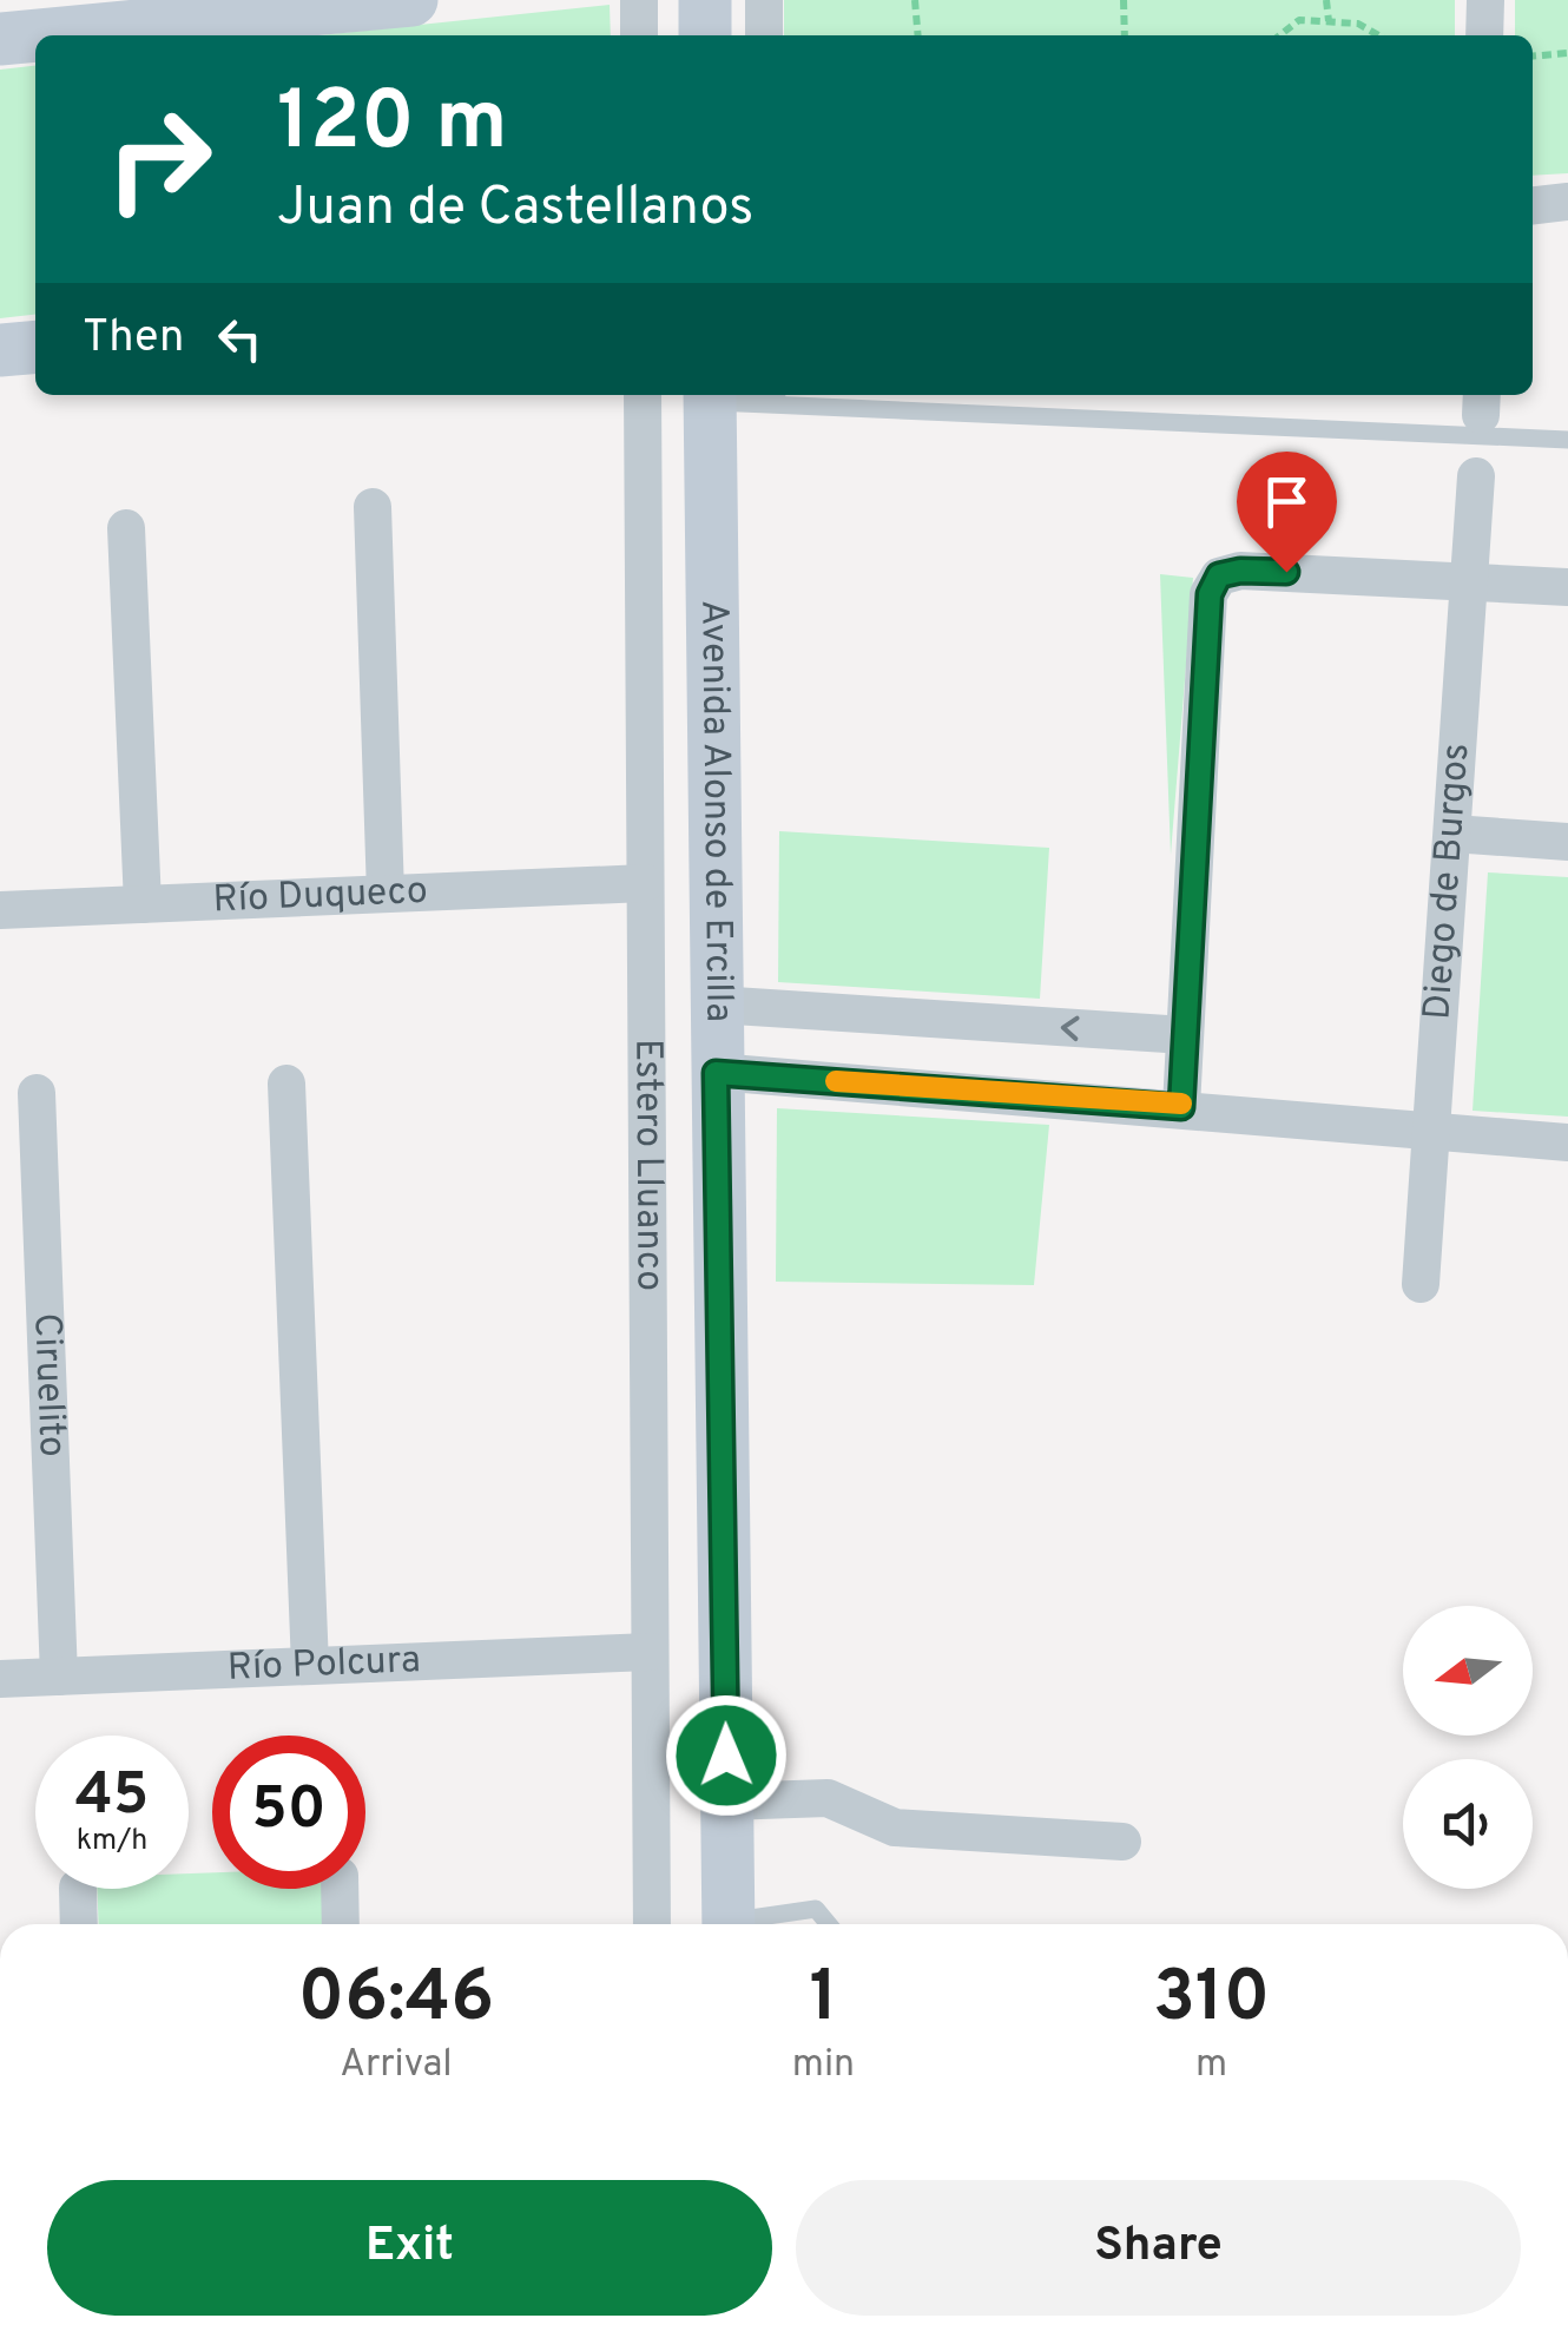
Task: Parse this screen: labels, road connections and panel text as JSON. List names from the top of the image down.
{
  "streets": {
    "main road": ["Avenida Alonso de Ercilla"],
    "street": [
      "Diego de Burgos",
      "Río Duqueco",
      "Estero Lluanco",
      "Ciruelito",
      "Río Polcura"
    ]
  },
  "crossings": [
    ["Río Duqueco", "Estero Lluanco"],
    ["Estero Lluanco", "Río Polcura"],
    ["Ciruelito", "Río Polcura"]
  ],
  "north": "left",
  "page": {
    "turn": ["120 m", "Juan de Castellanos"],
    "then": "Then",
    "speed": "45 km/h",
    "limit": "50",
    "eta": [
      "06:46",
      "Arrival",
      "1",
      "min",
      "310",
      "m"
    ],
    "buttons": ["Exit", "Share"]
  }
}
